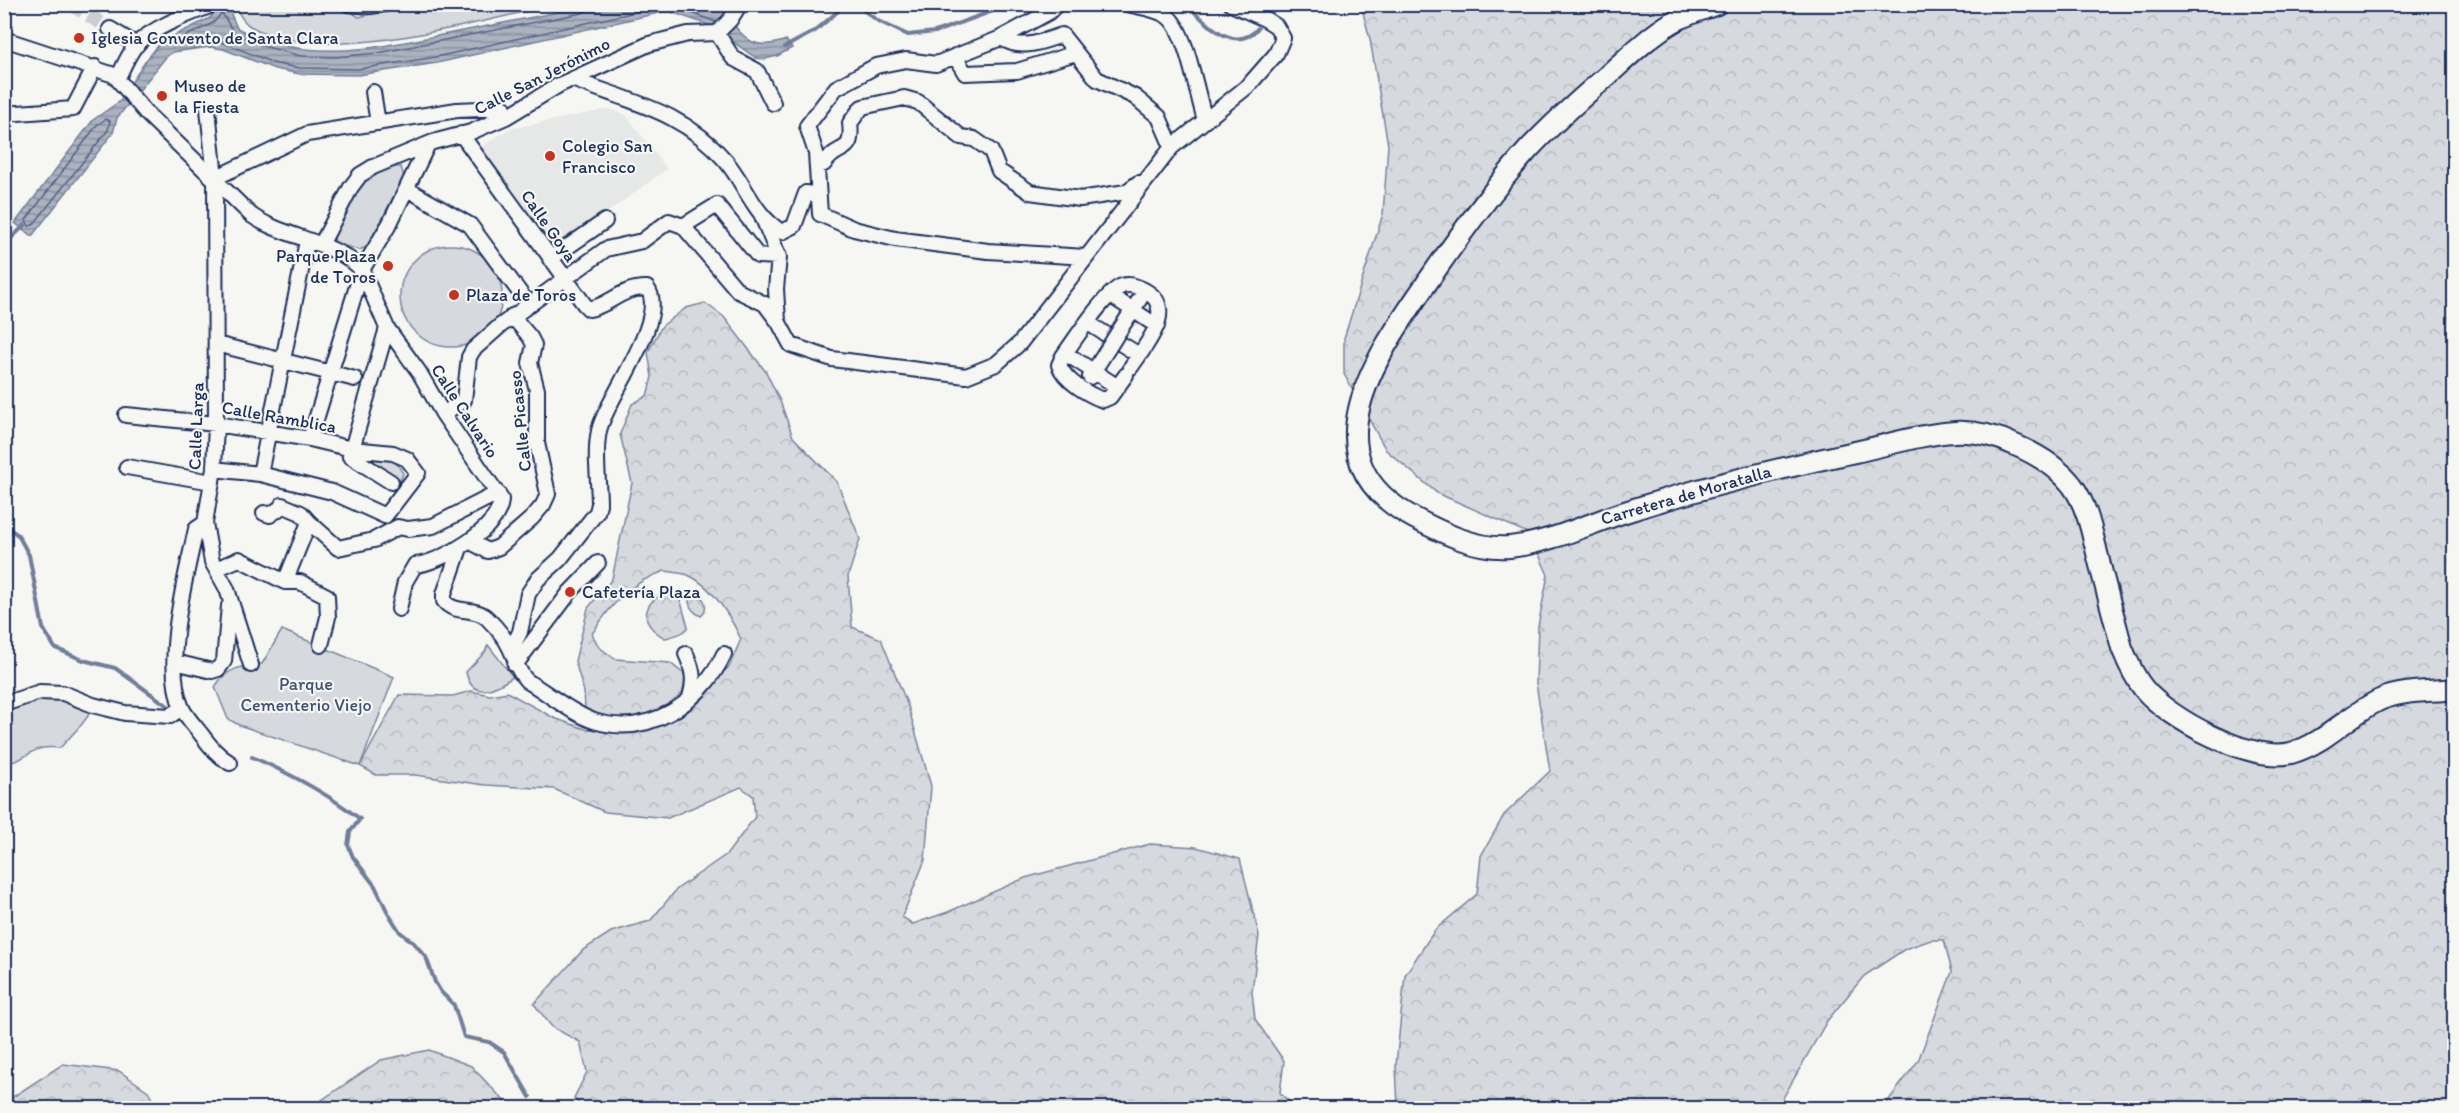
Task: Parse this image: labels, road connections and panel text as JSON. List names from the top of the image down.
{
  "streets": {
    "main road": ["Carretera de Moratalla"],
    "street": [
      "Calle San Jerónimo",
      "Calle Goya",
      "Calle Calvario",
      "Calle Ramblica",
      "Calle Picasso",
      "Calle Larga"
    ]
  },
  "crossings": [
    ["Calle San Jerónimo", "Calle Goya"],
    ["Calle San Jerónimo", "Calle Ramblica"],
    ["Calle Ramblica", "Calle Larga"]
  ],
  "parks": ["Parque Cementerio Viejo"],
  "places": [
    "Iglesia Convento de Santa Clara",
    "Museo de la Fiesta",
    "Colegio San Francisco",
    "Parque Plaza de Toros",
    "Plaza de Toros",
    "Cafetería Plaza"
  ]
}
